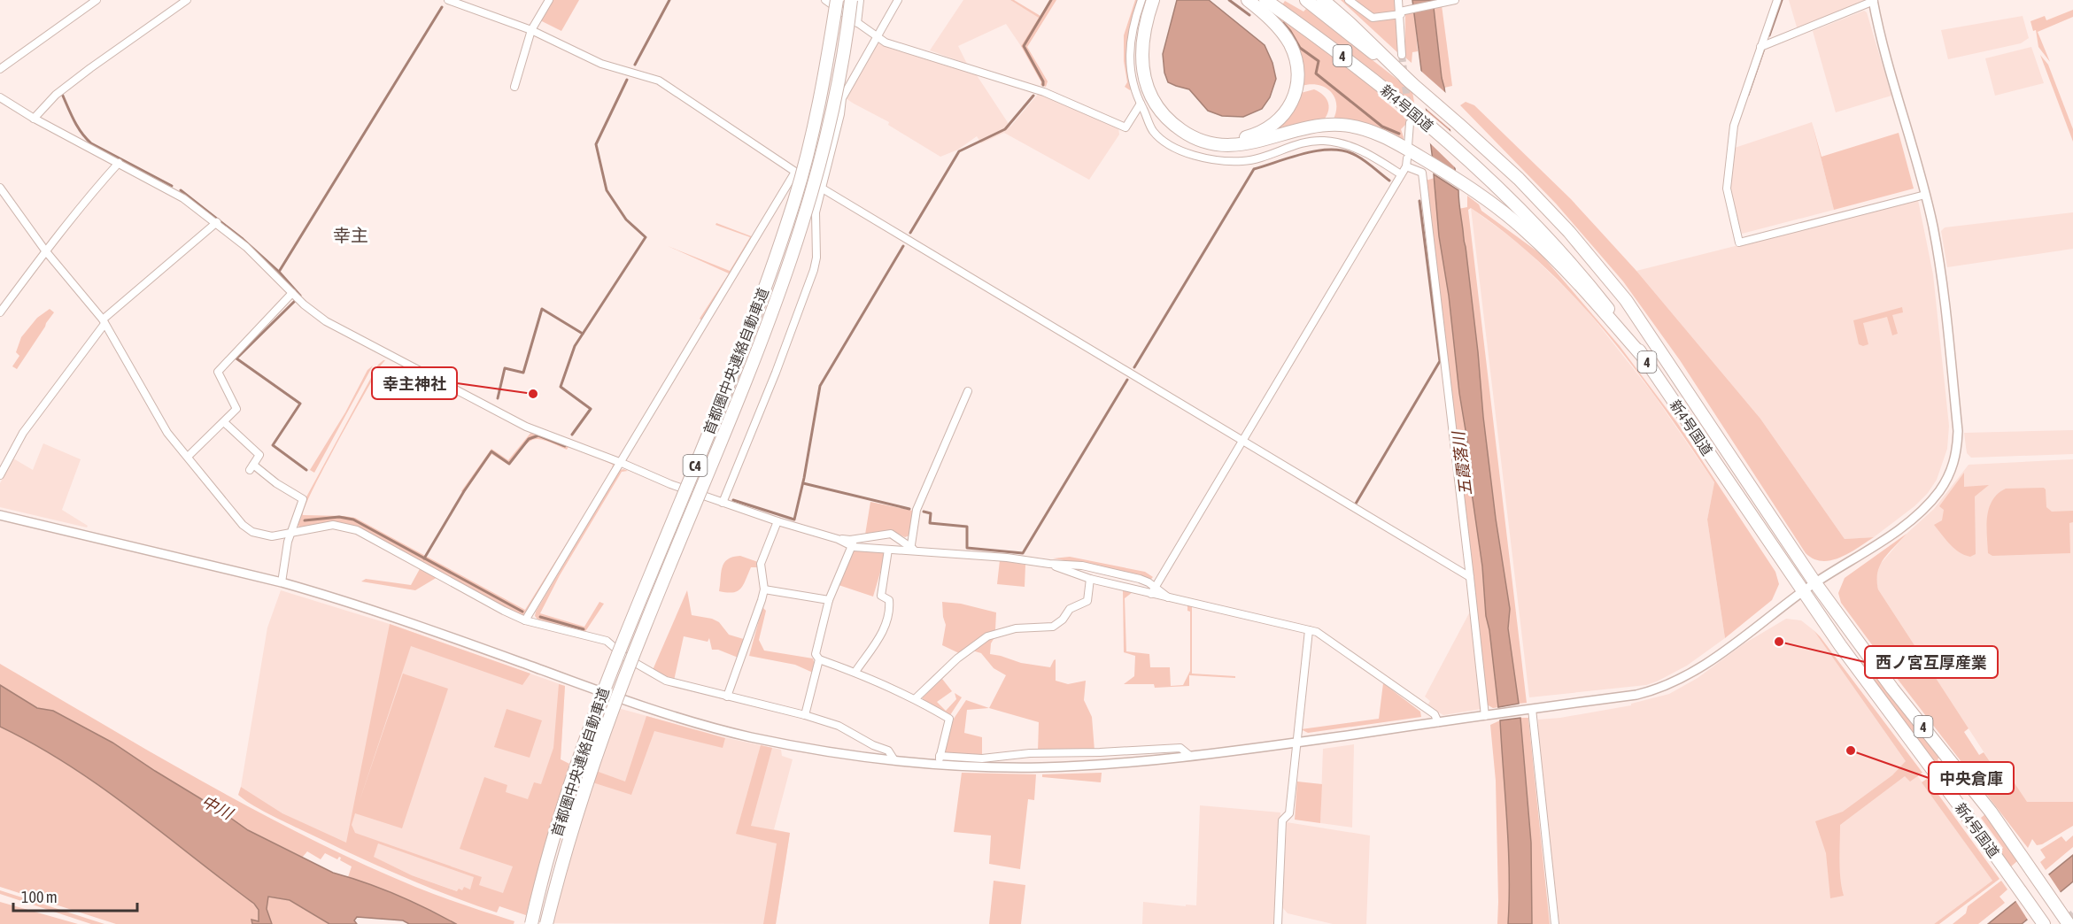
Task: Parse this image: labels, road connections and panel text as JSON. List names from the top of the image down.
{
  "streets": {
    "highway": [
      "4",
      "新4号国道",
      "首都圏中央連絡自動車道",
      "C4"
    ]
  },
  "districts": ["幸主"],
  "water": ["五霞落川", "中川"],
  "places": ["幸主神社", "西ノ宮互厚産業", "中央倉庫"],
  "scale_bar": "100 m"
}
